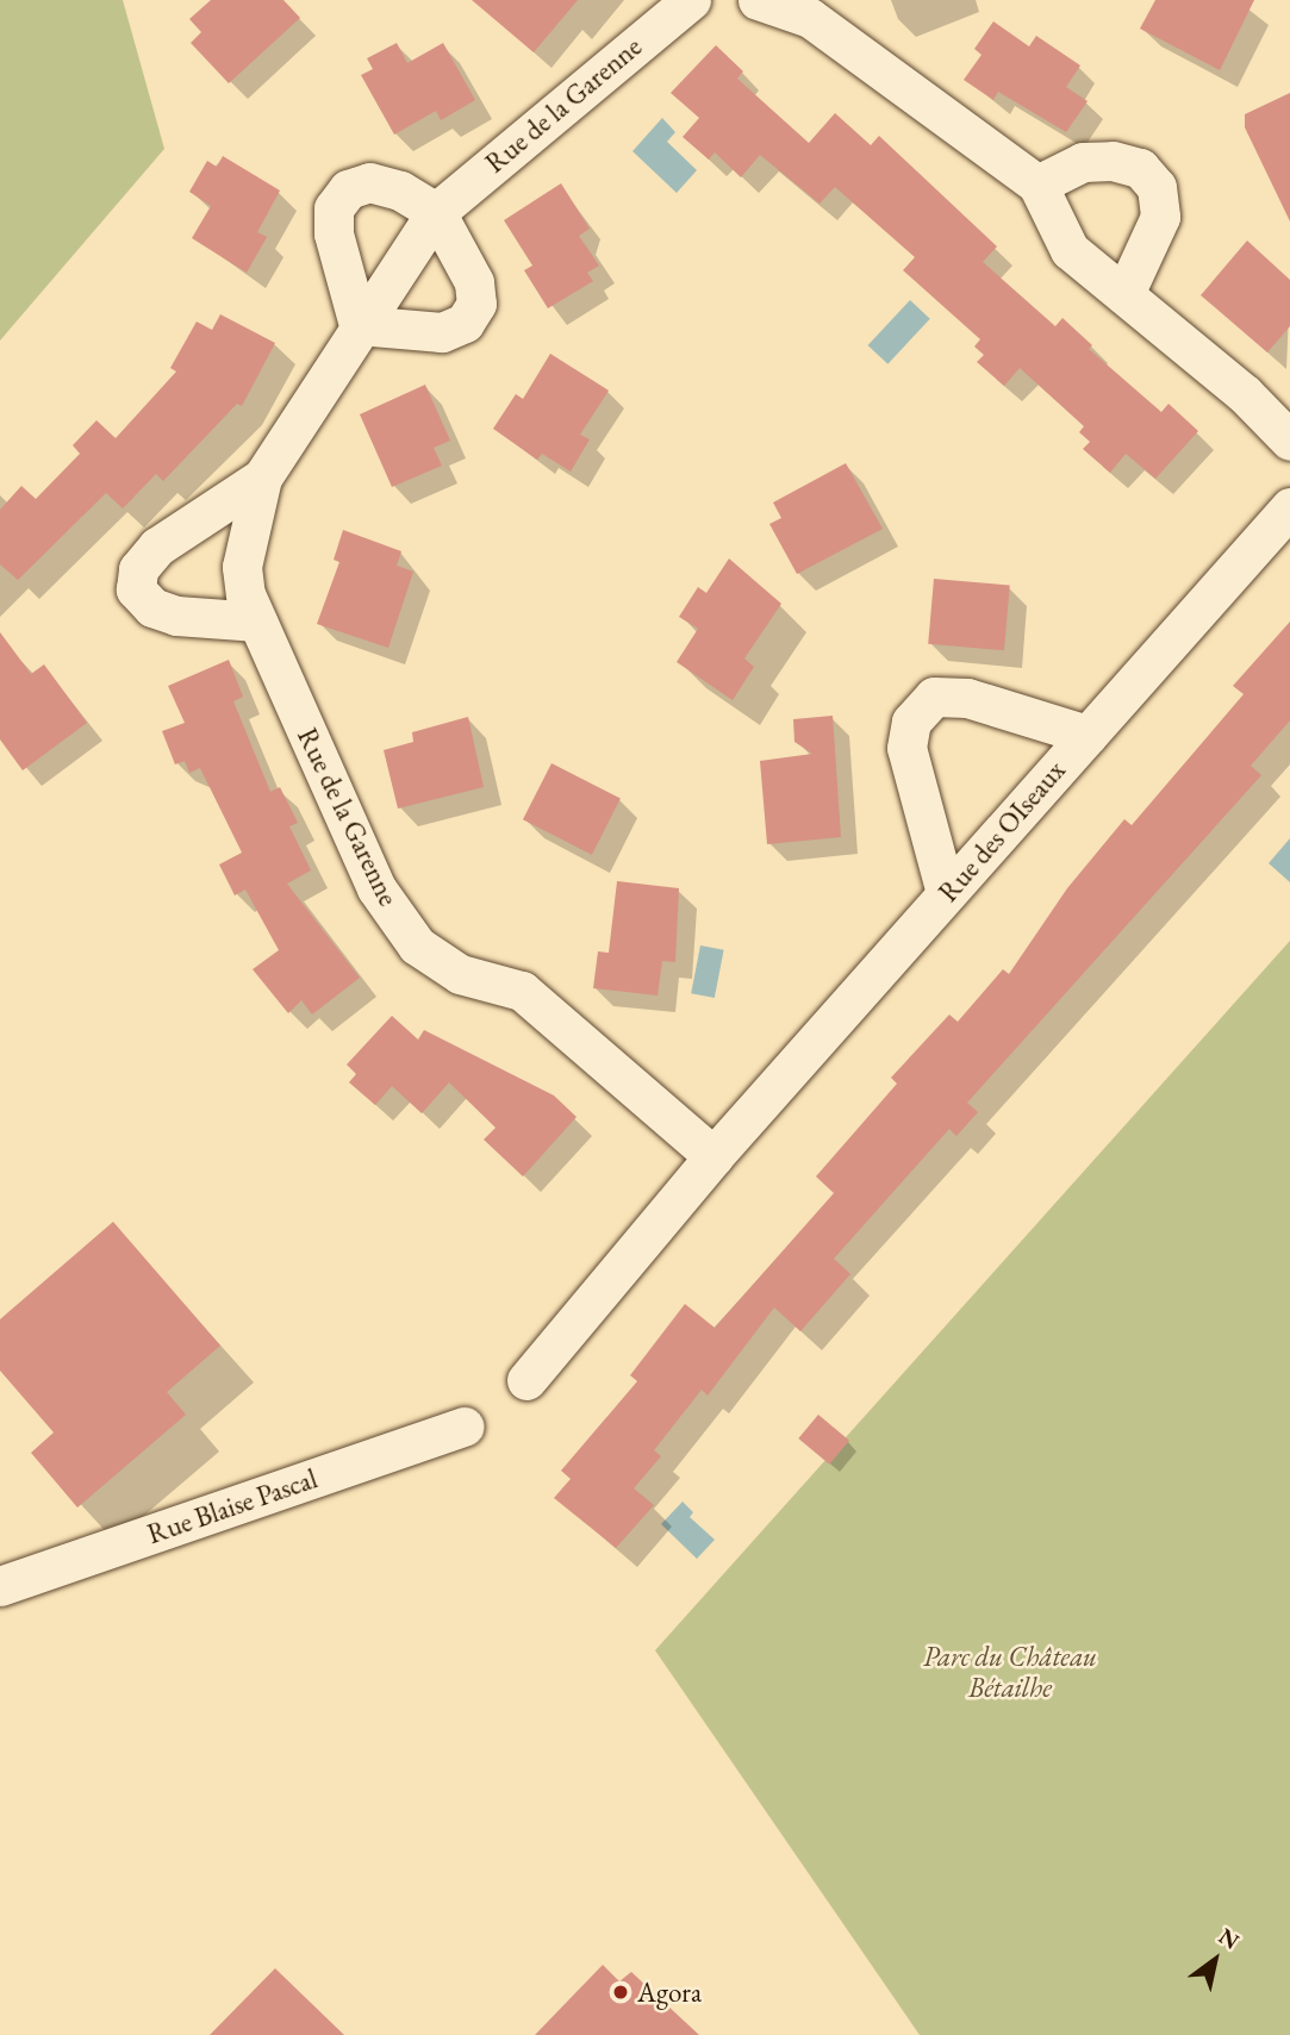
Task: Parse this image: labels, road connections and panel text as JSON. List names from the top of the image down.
{
  "streets": {
    "street": ["Rue de la Garenne", "Rue des OIseaux", "Rue Blaise Pascal"]
  },
  "crossings": [
    ["Rue de la Garenne", "Rue des OIseaux"]
  ],
  "parks": ["Parc du Château Bétailhe"],
  "places": ["Agora"],
  "north": "top right"
}
